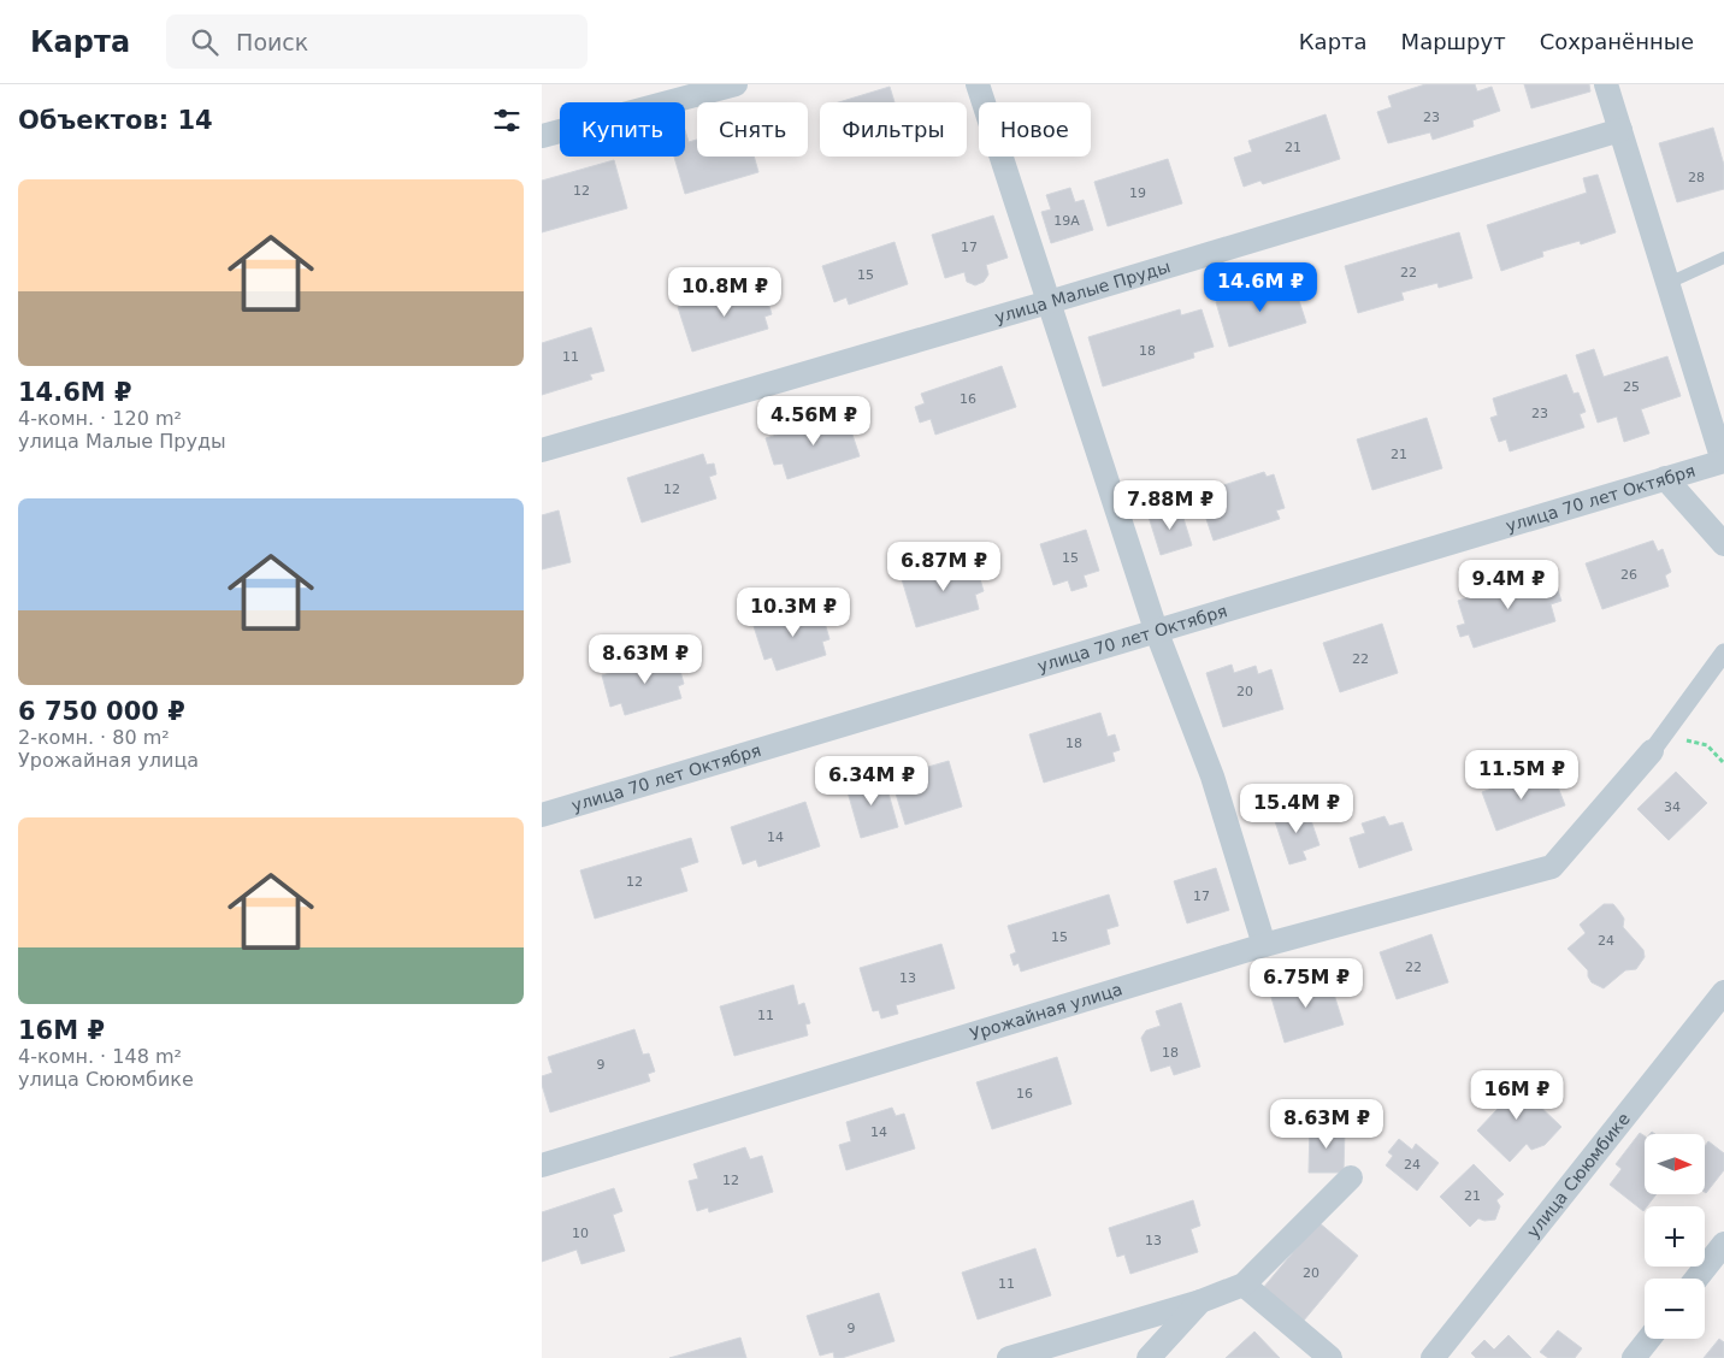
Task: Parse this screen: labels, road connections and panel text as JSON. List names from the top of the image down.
{
  "streets": {
    "street": [
      "улица Малые Пруды",
      "улица 70 лет Октября",
      "Урожайная улица",
      "улица Сююмбике"
    ]
  },
  "house_numbers": [
    "23",
    "21",
    "28",
    "12",
    "19",
    "19А",
    "17",
    "22",
    "15",
    "18",
    "11",
    "25",
    "16",
    "23",
    "21",
    "12",
    "15",
    "26",
    "22",
    "20",
    "18",
    "34",
    "14",
    "12",
    "17",
    "15",
    "24",
    "22",
    "13",
    "11",
    "18",
    "9",
    "16",
    "14",
    "24",
    "12",
    "21",
    "10",
    "13",
    "20",
    "11",
    "9"
  ],
  "north": "right",
  "page": {
    "header": "Карта",
    "search": "Поиск",
    "nav": ["Карта", "Маршрут", "Сохранённые"],
    "heading": "Объектов: 14",
    "chip": [
      "Купить",
      "Снять",
      "Фильтры",
      "Новое"
    ],
    "list": [
      {
        "name": "14.6M ₽",
        "note": "4-комн. · 120 m² · улица Малые Пруды"
      },
      {
        "name": "6 750 000 ₽",
        "note": "2-комн. · 80 m² · Урожайная улица"
      },
      {
        "name": "16M ₽",
        "note": "4-комн. · 148 m² · улица Сююмбике"
      }
    ],
    "price": [
      "14.6M ₽",
      "10.8M ₽",
      "4.56M ₽",
      "7.88M ₽",
      "6.87M ₽",
      "9.4M ₽",
      "10.3M ₽",
      "8.63M ₽",
      "11.5M ₽",
      "6.34M ₽",
      "15.4M ₽",
      "6.75M ₽",
      "16M ₽",
      "8.63M ₽"
    ],
    "map_buttons": ["+", "−"]
  }
}
